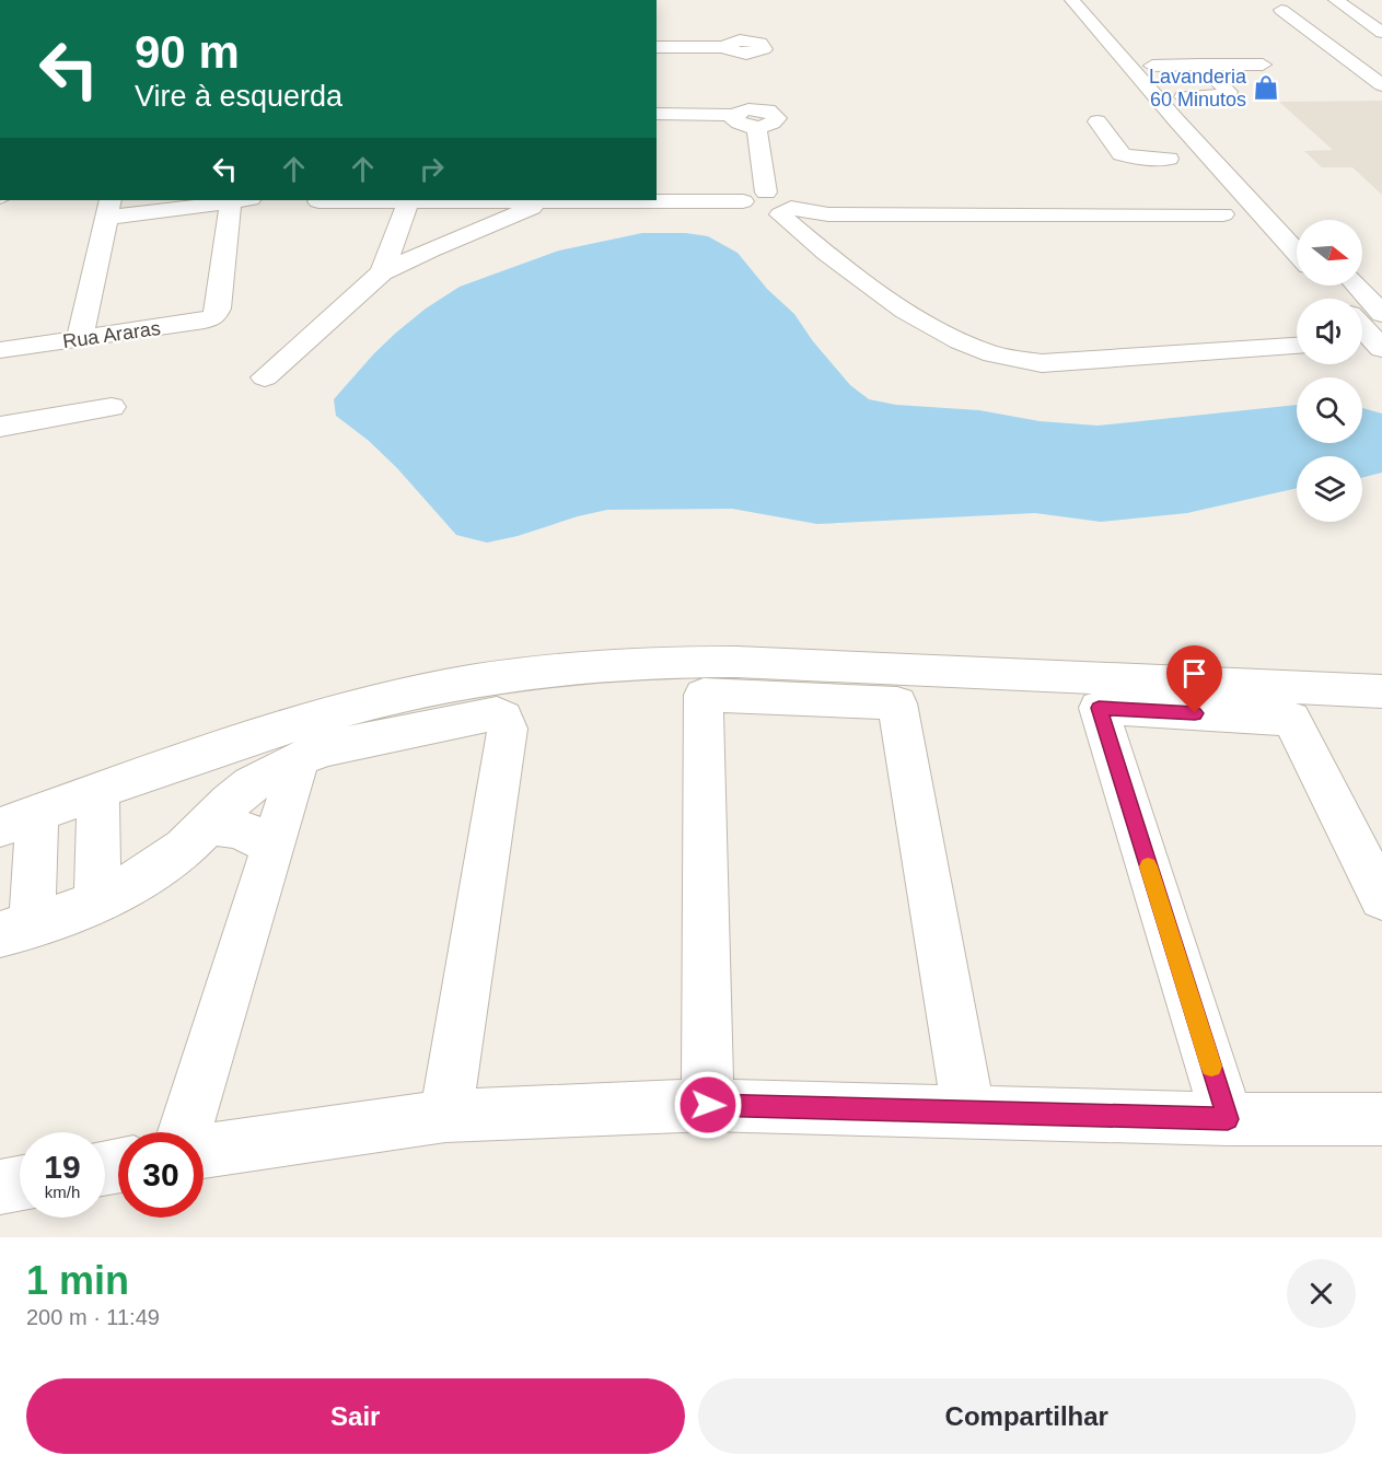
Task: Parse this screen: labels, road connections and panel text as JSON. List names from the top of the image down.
{
  "streets": {
    "street": ["Rua Araras"]
  },
  "places": {
    "shop": ["Lavanderia 60 Minutos"]
  },
  "north": "right",
  "page": {
    "turn": ["90 m", "Vire à esquerda"],
    "speed": "19 km/h",
    "limit": "30",
    "heading": ["1 min", "200 m · 11:49"],
    "buttons": ["Sair", "Compartilhar"]
  }
}
